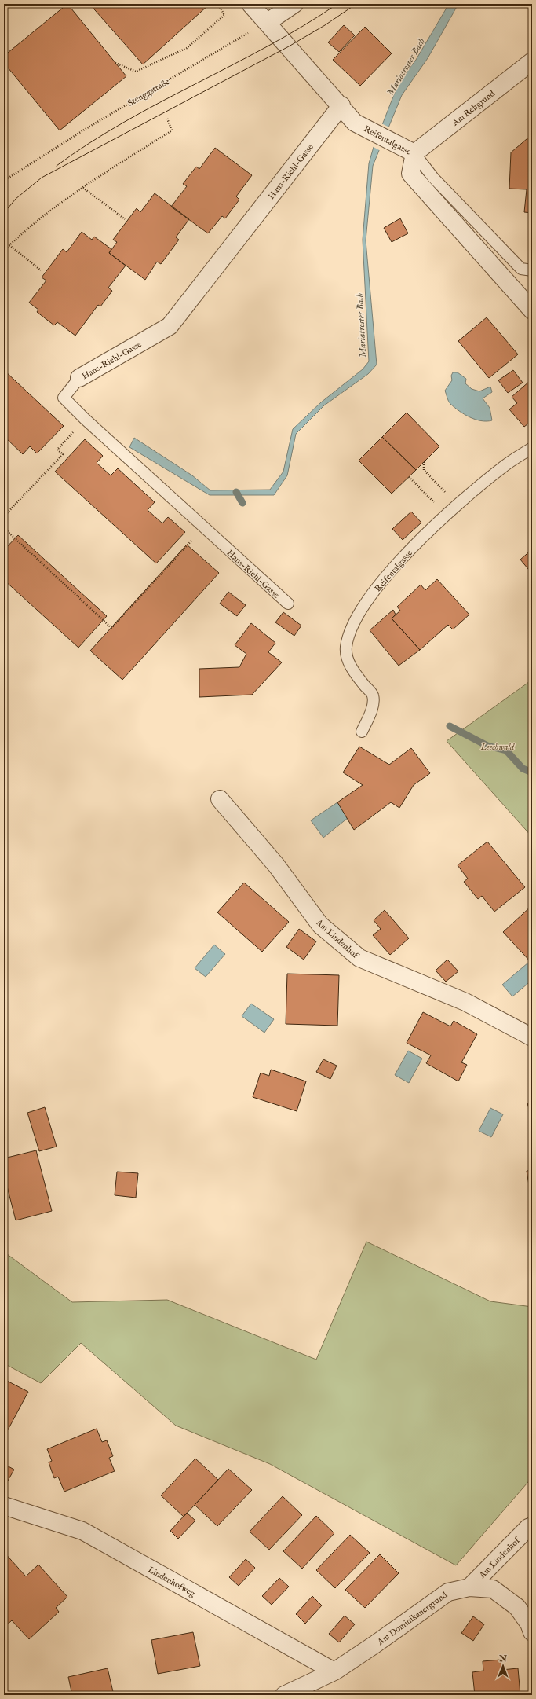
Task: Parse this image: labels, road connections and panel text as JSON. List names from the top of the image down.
{
  "streets": {
    "street": [
      "Am Rehgrund",
      "Reifentalgasse",
      "Hans-Riehl-Gasse",
      "Am Lindenhof",
      "Lindenhofweg",
      "Am Dominikanergrund"
    ],
    "path": ["Stenggstraße"]
  },
  "crossings": [
    ["Stenggstraße", "Reifentalgasse"],
    ["Am Rehgrund", "Reifentalgasse"],
    ["Reifentalgasse", "Hans-Riehl-Gasse"],
    ["Am Lindenhof", "Am Dominikanergrund"],
    ["Lindenhofweg", "Am Dominikanergrund"]
  ],
  "water": ["Mariatroster Bach"],
  "parks": ["Leechwald"],
  "north": "top"
}
